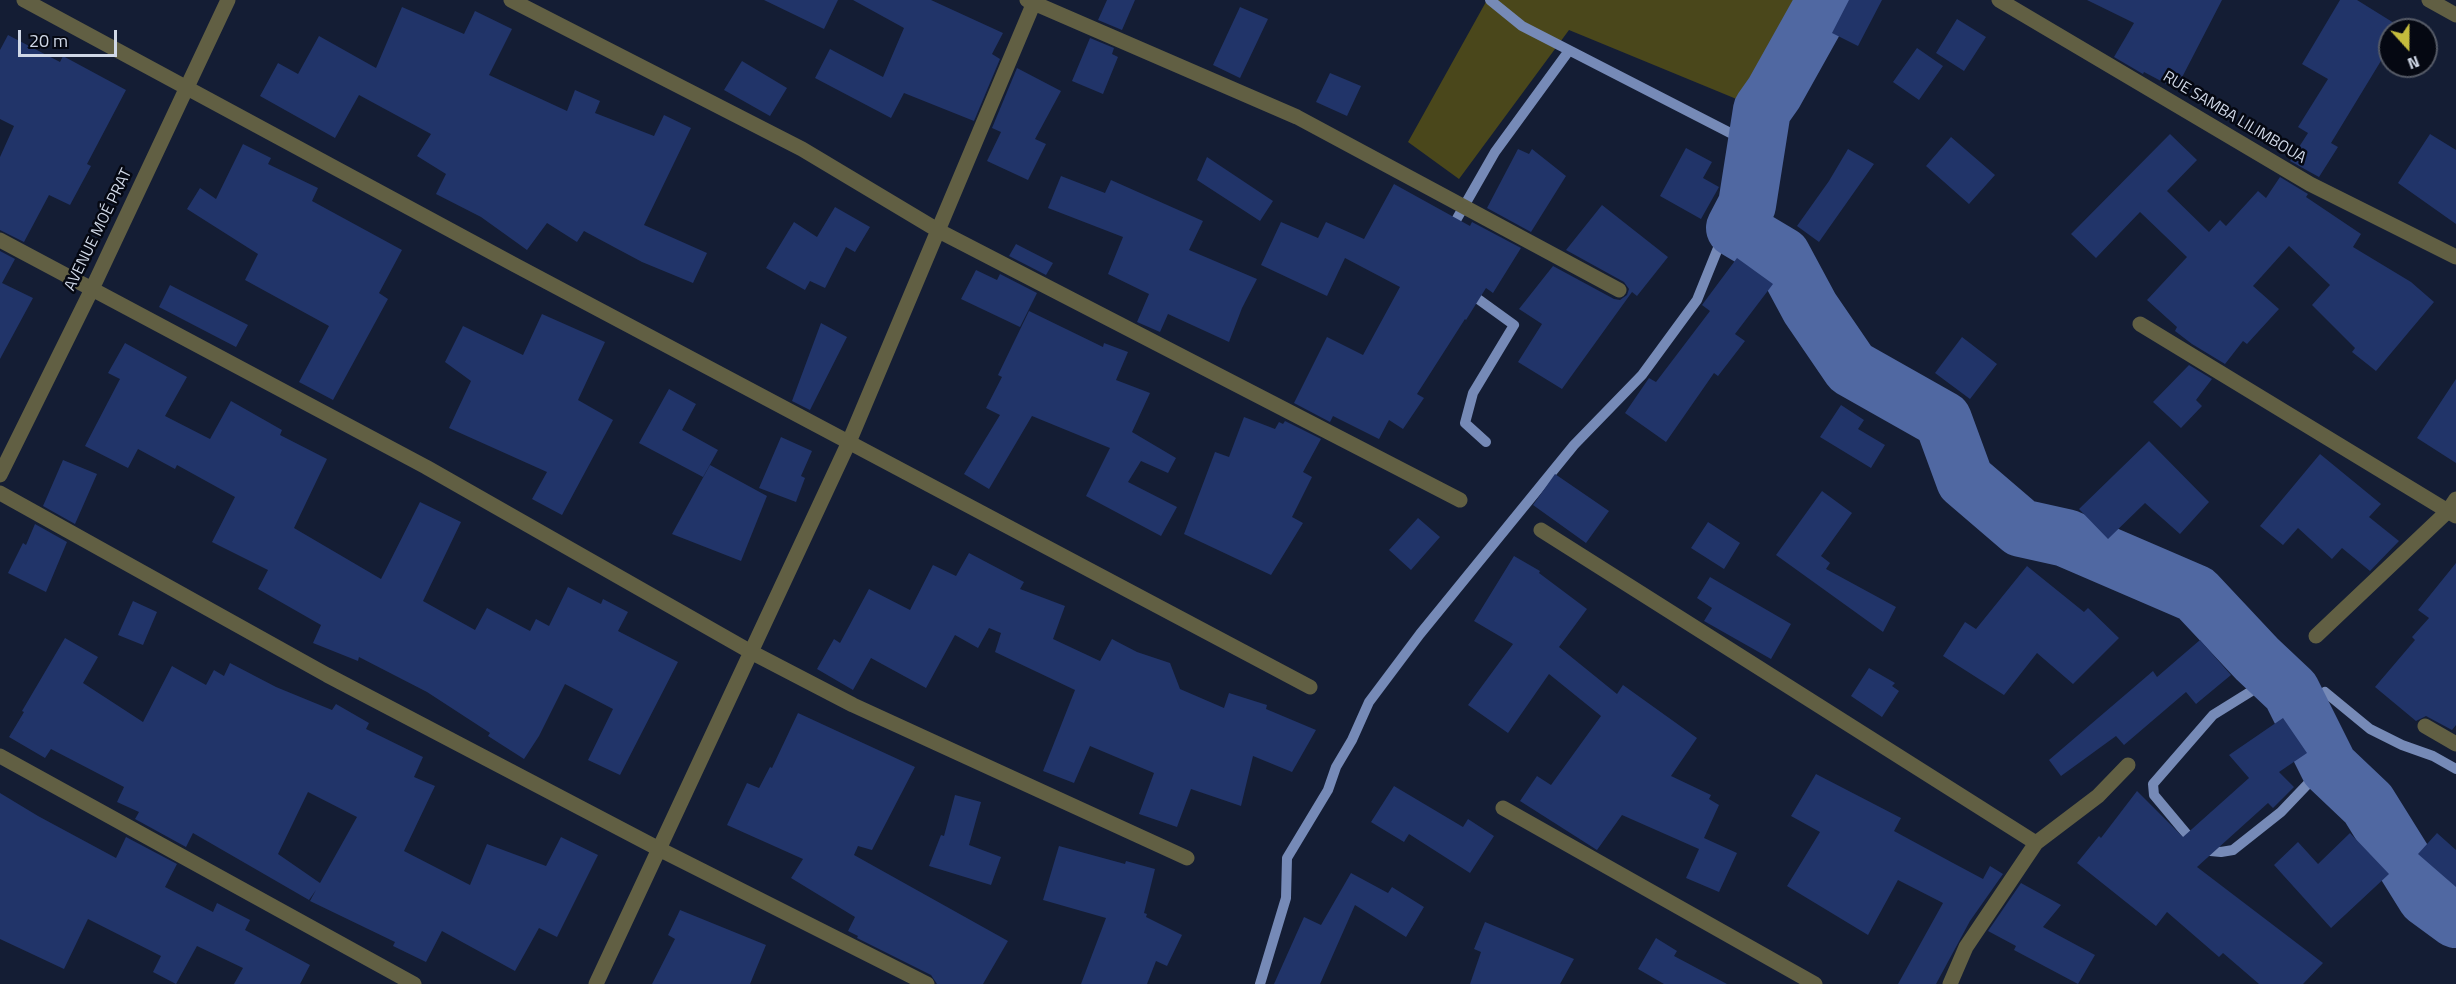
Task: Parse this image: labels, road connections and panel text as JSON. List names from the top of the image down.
{
  "streets": {
    "street": ["RUE SAMBA LILIMBOUA", "AVENUE MOÉ PRAT"]
  },
  "scale_bar": "20 m",
  "north": "bottom"
}
